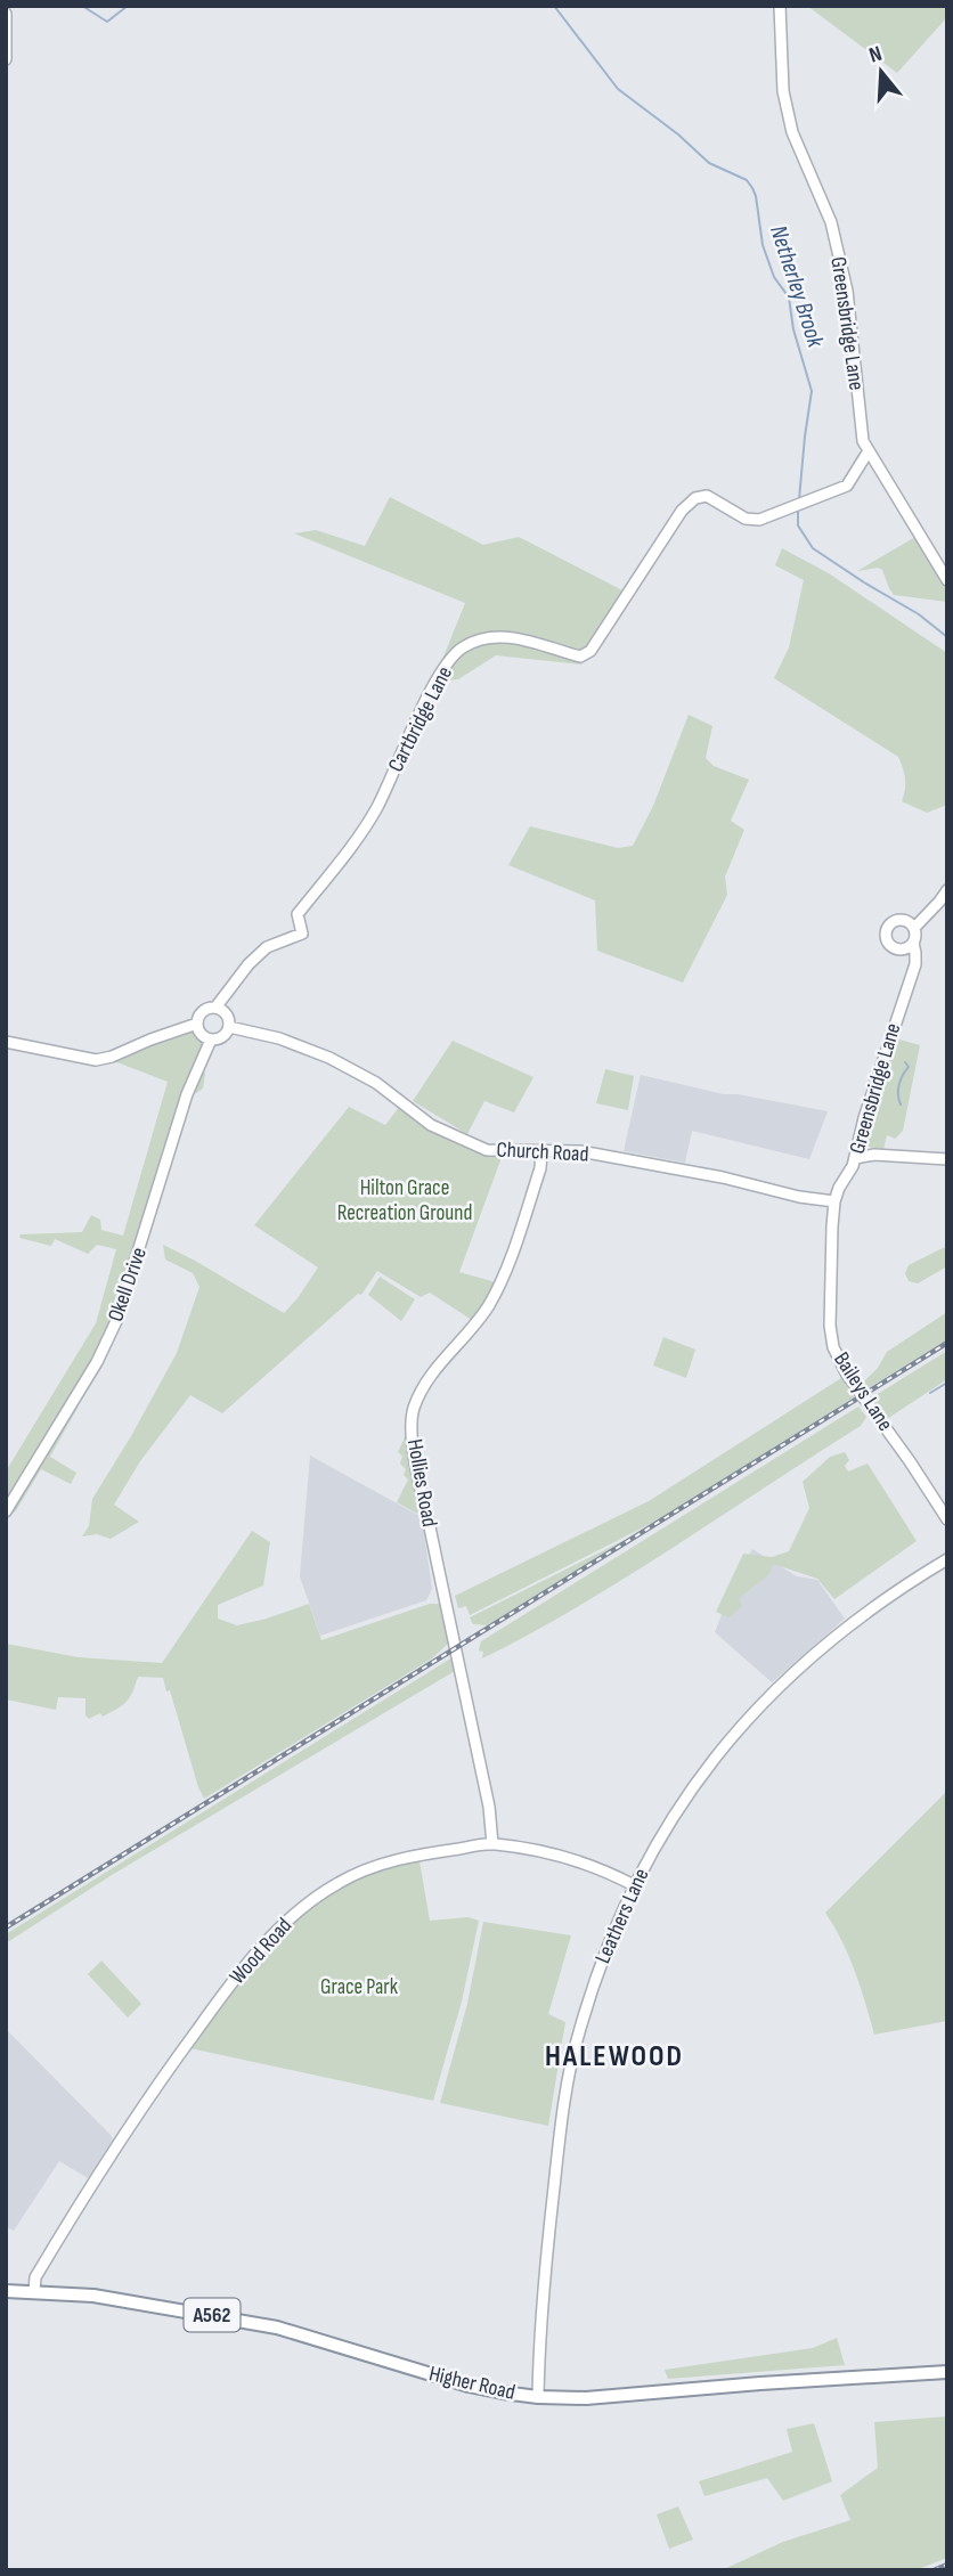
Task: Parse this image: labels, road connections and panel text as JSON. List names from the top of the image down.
{
  "streets": {
    "highway": ["A562", "Higher Road"],
    "street": [
      "Greensbridge Lane",
      "Cartbridge Lane",
      "Church Road",
      "Okell Drive",
      "Baileys Lane",
      "Hollies Road",
      "Leathers Lane",
      "Wood Road"
    ]
  },
  "crossings": [
    ["Greensbridge Lane", "Cartbridge Lane"],
    ["Greensbridge Lane", "Church Road"],
    ["Greensbridge Lane", "Baileys Lane"],
    ["Cartbridge Lane", "Church Road"],
    ["Cartbridge Lane", "Okell Drive"],
    ["Church Road", "Okell Drive"],
    ["Church Road", "Baileys Lane"],
    ["Church Road", "Hollies Road"],
    ["Hollies Road", "Wood Road"],
    ["Leathers Lane", "Wood Road"],
    ["Leathers Lane", "Higher Road"],
    ["Wood Road", "Higher Road"]
  ],
  "districts": ["HALEWOOD"],
  "water": ["Netherley Brook"],
  "parks": ["Hilton Grace Recreation Ground", "Grace Park"],
  "north": "top"
}
